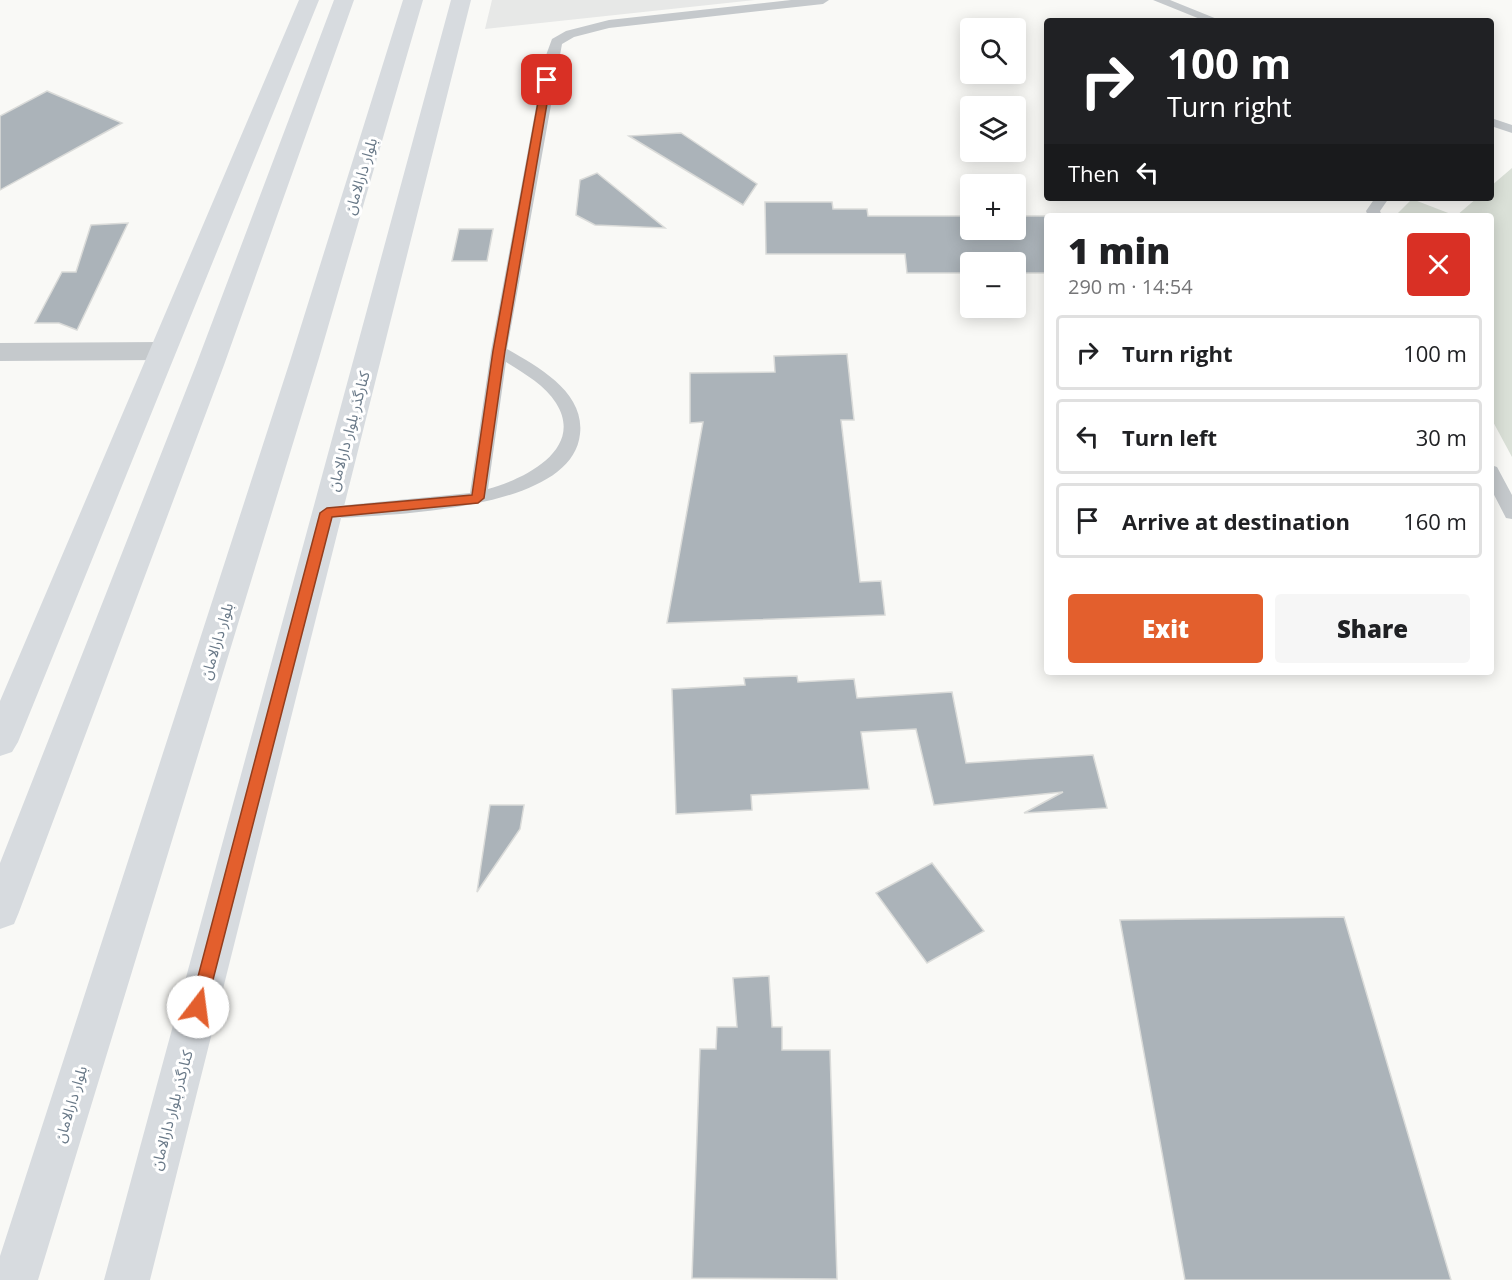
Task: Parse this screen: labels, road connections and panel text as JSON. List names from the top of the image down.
{
  "streets": {
    "main road": ["بلوار دارالامان", "کنارگذر بلوار دارالامان"]
  },
  "page": {
    "map_buttons": ["+", "−"],
    "turn": ["100 m", "Turn right"],
    "then": "Then",
    "heading": ["1 min", "290 m · 14:54"],
    "list": [
      {
        "name": "Turn right",
        "value": "100 m"
      },
      {
        "name": "Turn left",
        "value": "30 m"
      },
      {
        "name": "Arrive at destination",
        "value": "160 m"
      }
    ],
    "buttons": ["Exit", "Share"]
  }
}
